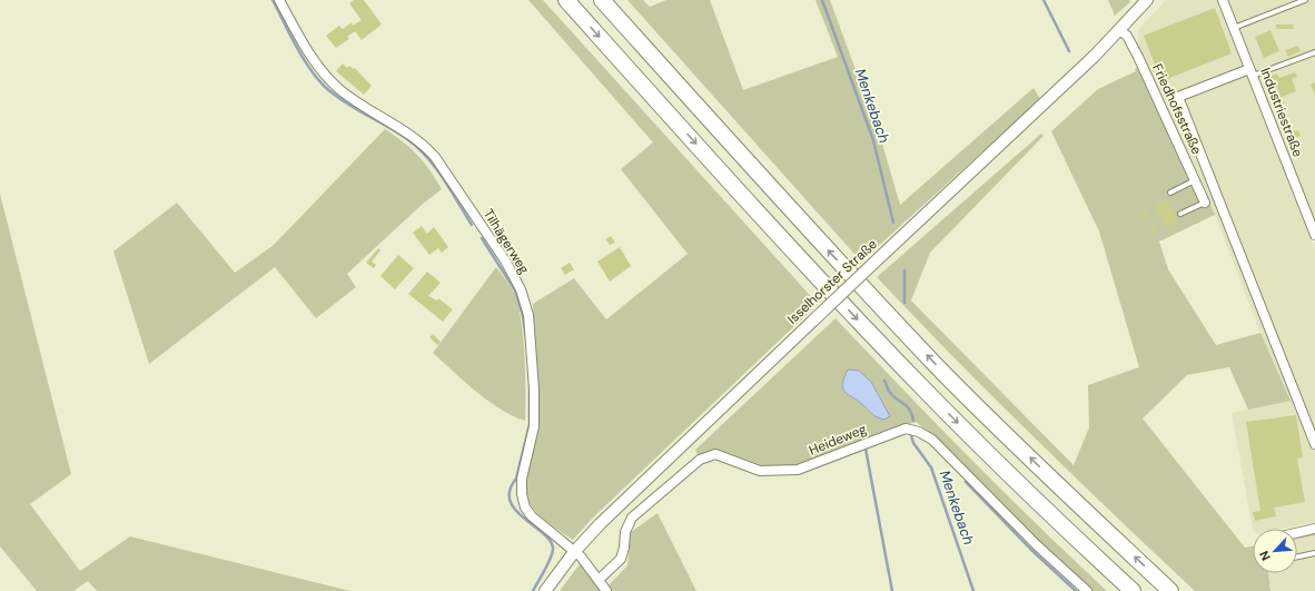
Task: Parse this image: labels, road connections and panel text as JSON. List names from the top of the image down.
{
  "streets": {
    "street": [
      "Friedhofsstraße",
      "Industriestraße",
      "Tilhägerweg",
      "Isselhorster Straße",
      "Heideweg"
    ]
  },
  "crossings": [
    ["Friedhofsstraße", "Isselhorster Straße"],
    ["Tilhägerweg", "Isselhorster Straße"]
  ],
  "water": ["Menkebach"],
  "north": "bottom left"
}
